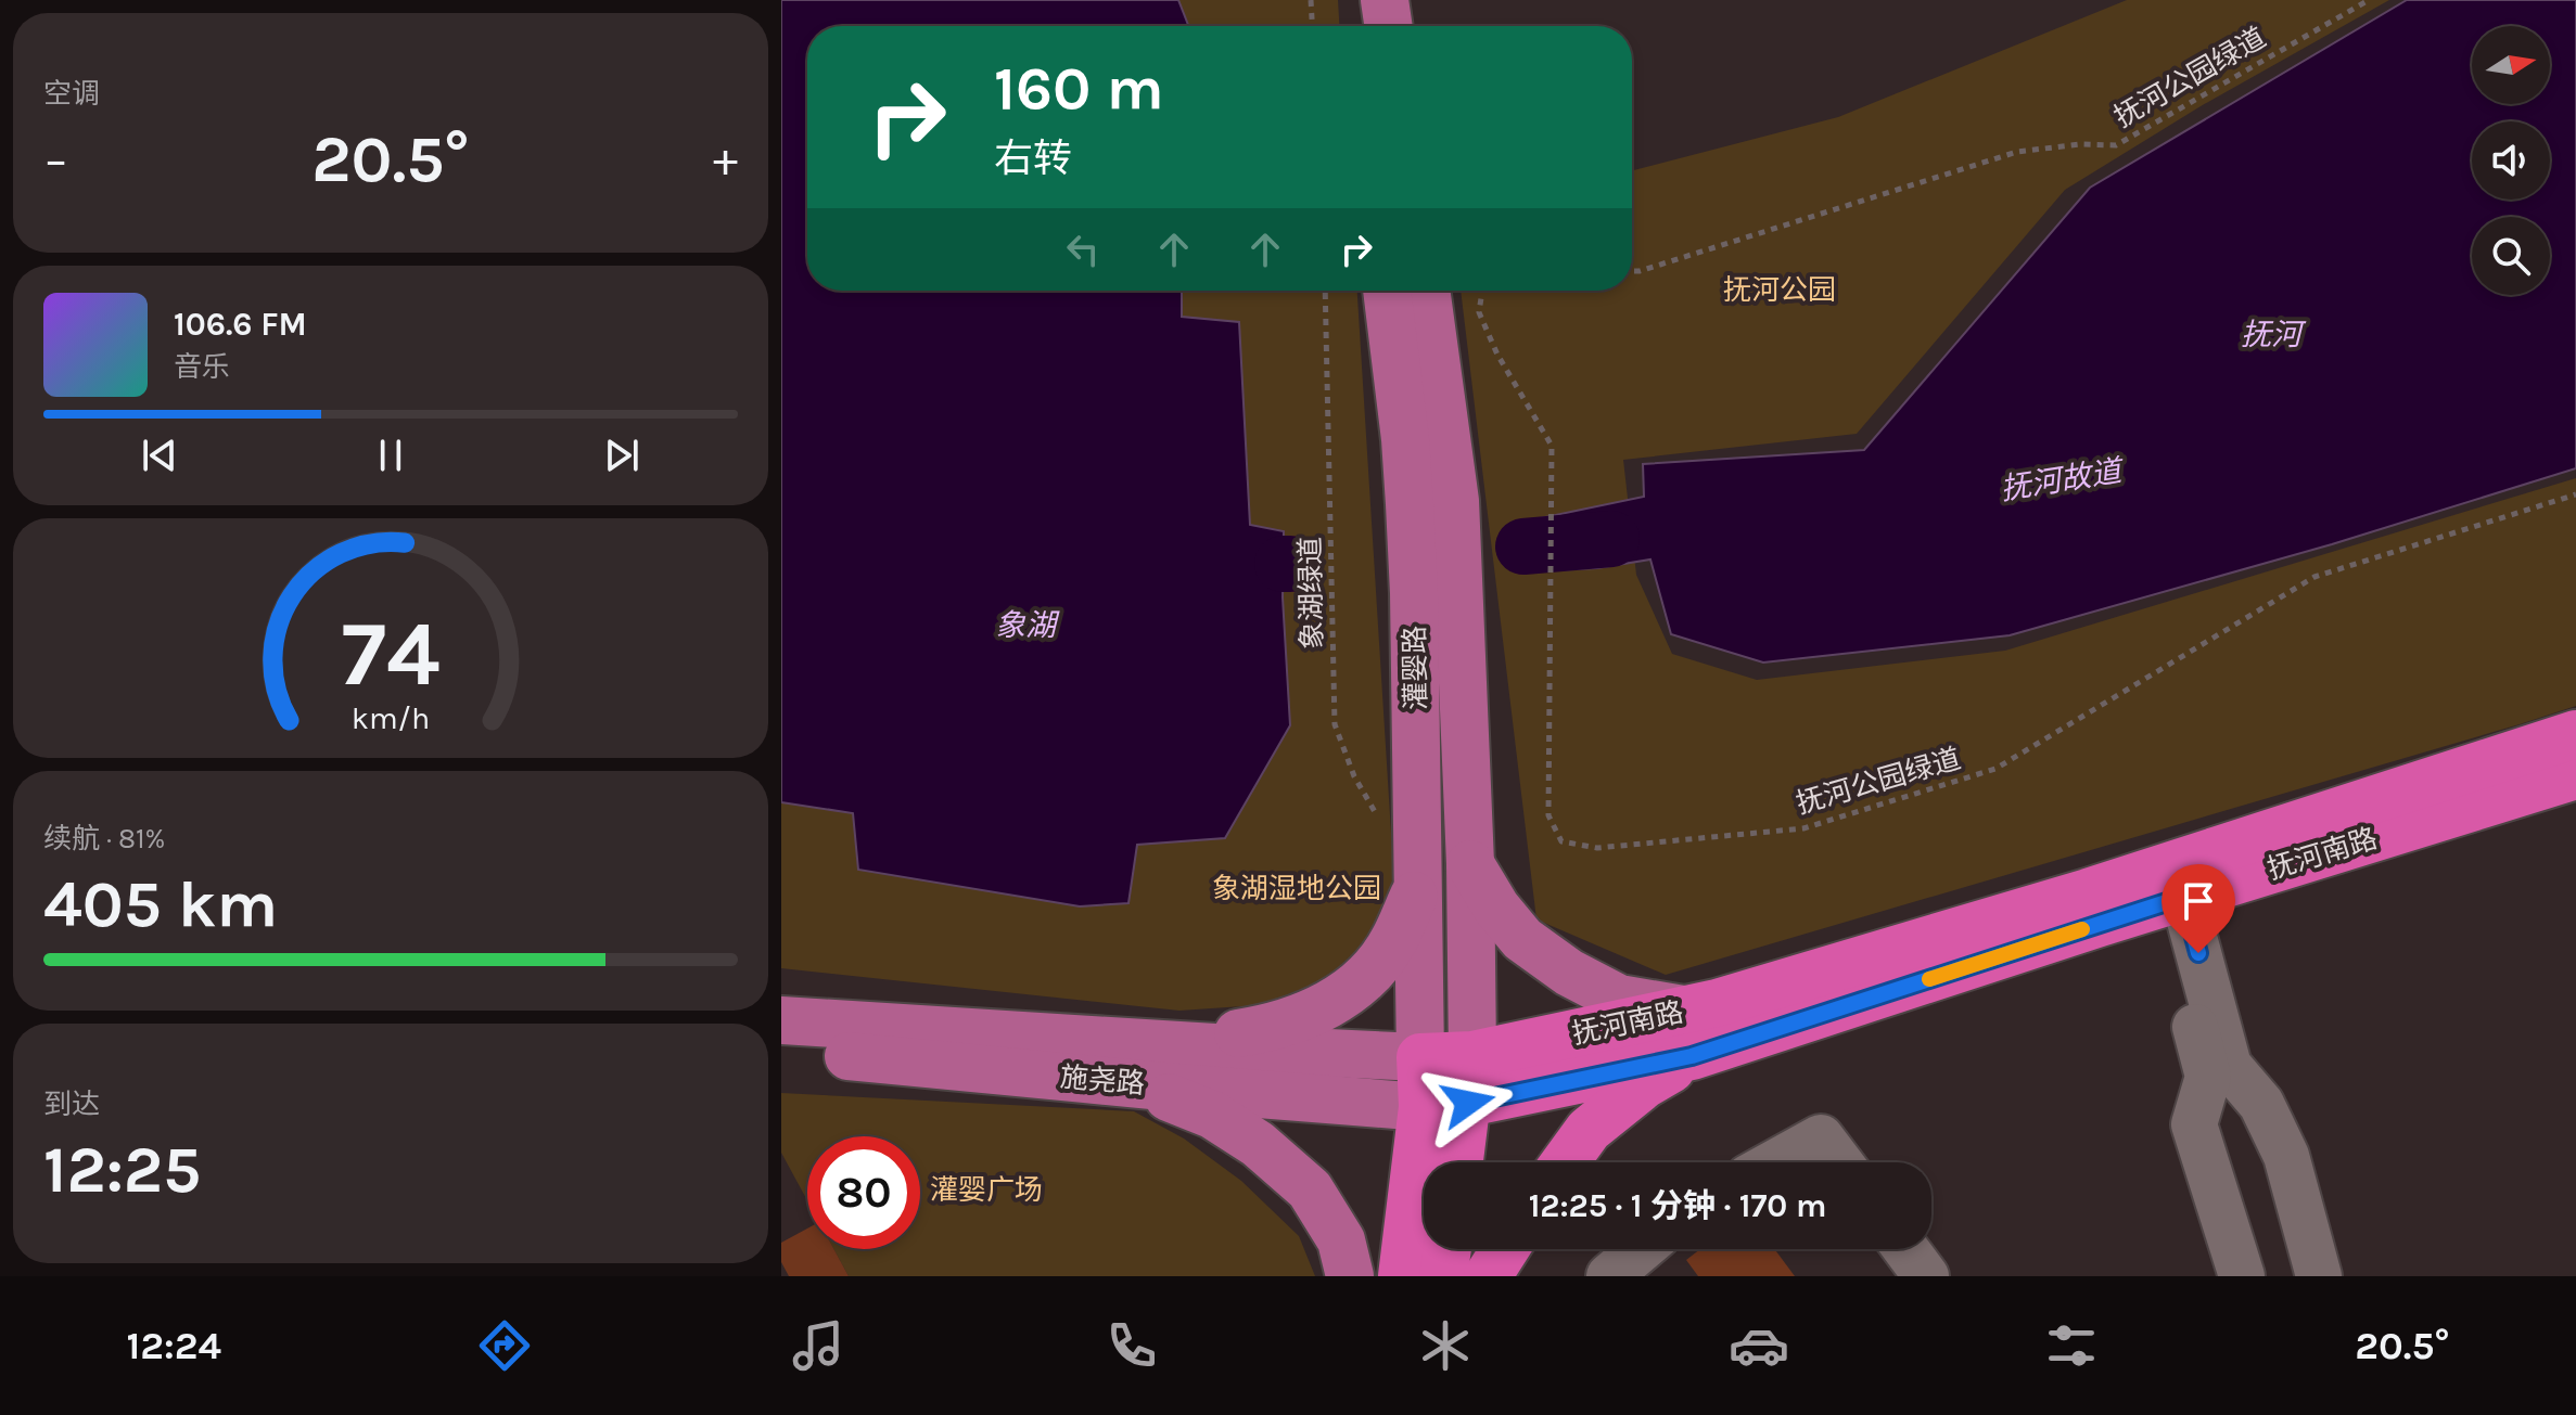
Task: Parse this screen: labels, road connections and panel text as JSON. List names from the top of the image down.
{
  "streets": {
    "highway": ["抚河南路"],
    "main road": ["灌婴路", "施尧路"],
    "path": ["抚河公园绿道", "象湖绿道"]
  },
  "crossings": [
    ["灌婴路", "抚河南路"],
    ["灌婴路", "施尧路"],
    ["抚河南路", "施尧路"]
  ],
  "water": ["抚河", "抚河故道", "象湖"],
  "parks": ["抚河公园", "象湖湿地公园", "灌婴广场"],
  "north": "right",
  "page": {
    "tile": [
      "空调",
      ["续航 · 81%", "405 km"],
      ["到达", "12:25"]
    ],
    "turn": ["160 m", "右转"],
    "heat": ["−", "20.5°", "+"],
    "song": ["106.6 FM", "音乐"],
    "limit": "80",
    "trip": "12:25 · 1 分钟 · 170 m",
    "tabs": ["12:24", "20.5°"],
    "gauge": ["74", "km/h"]
  }
}
